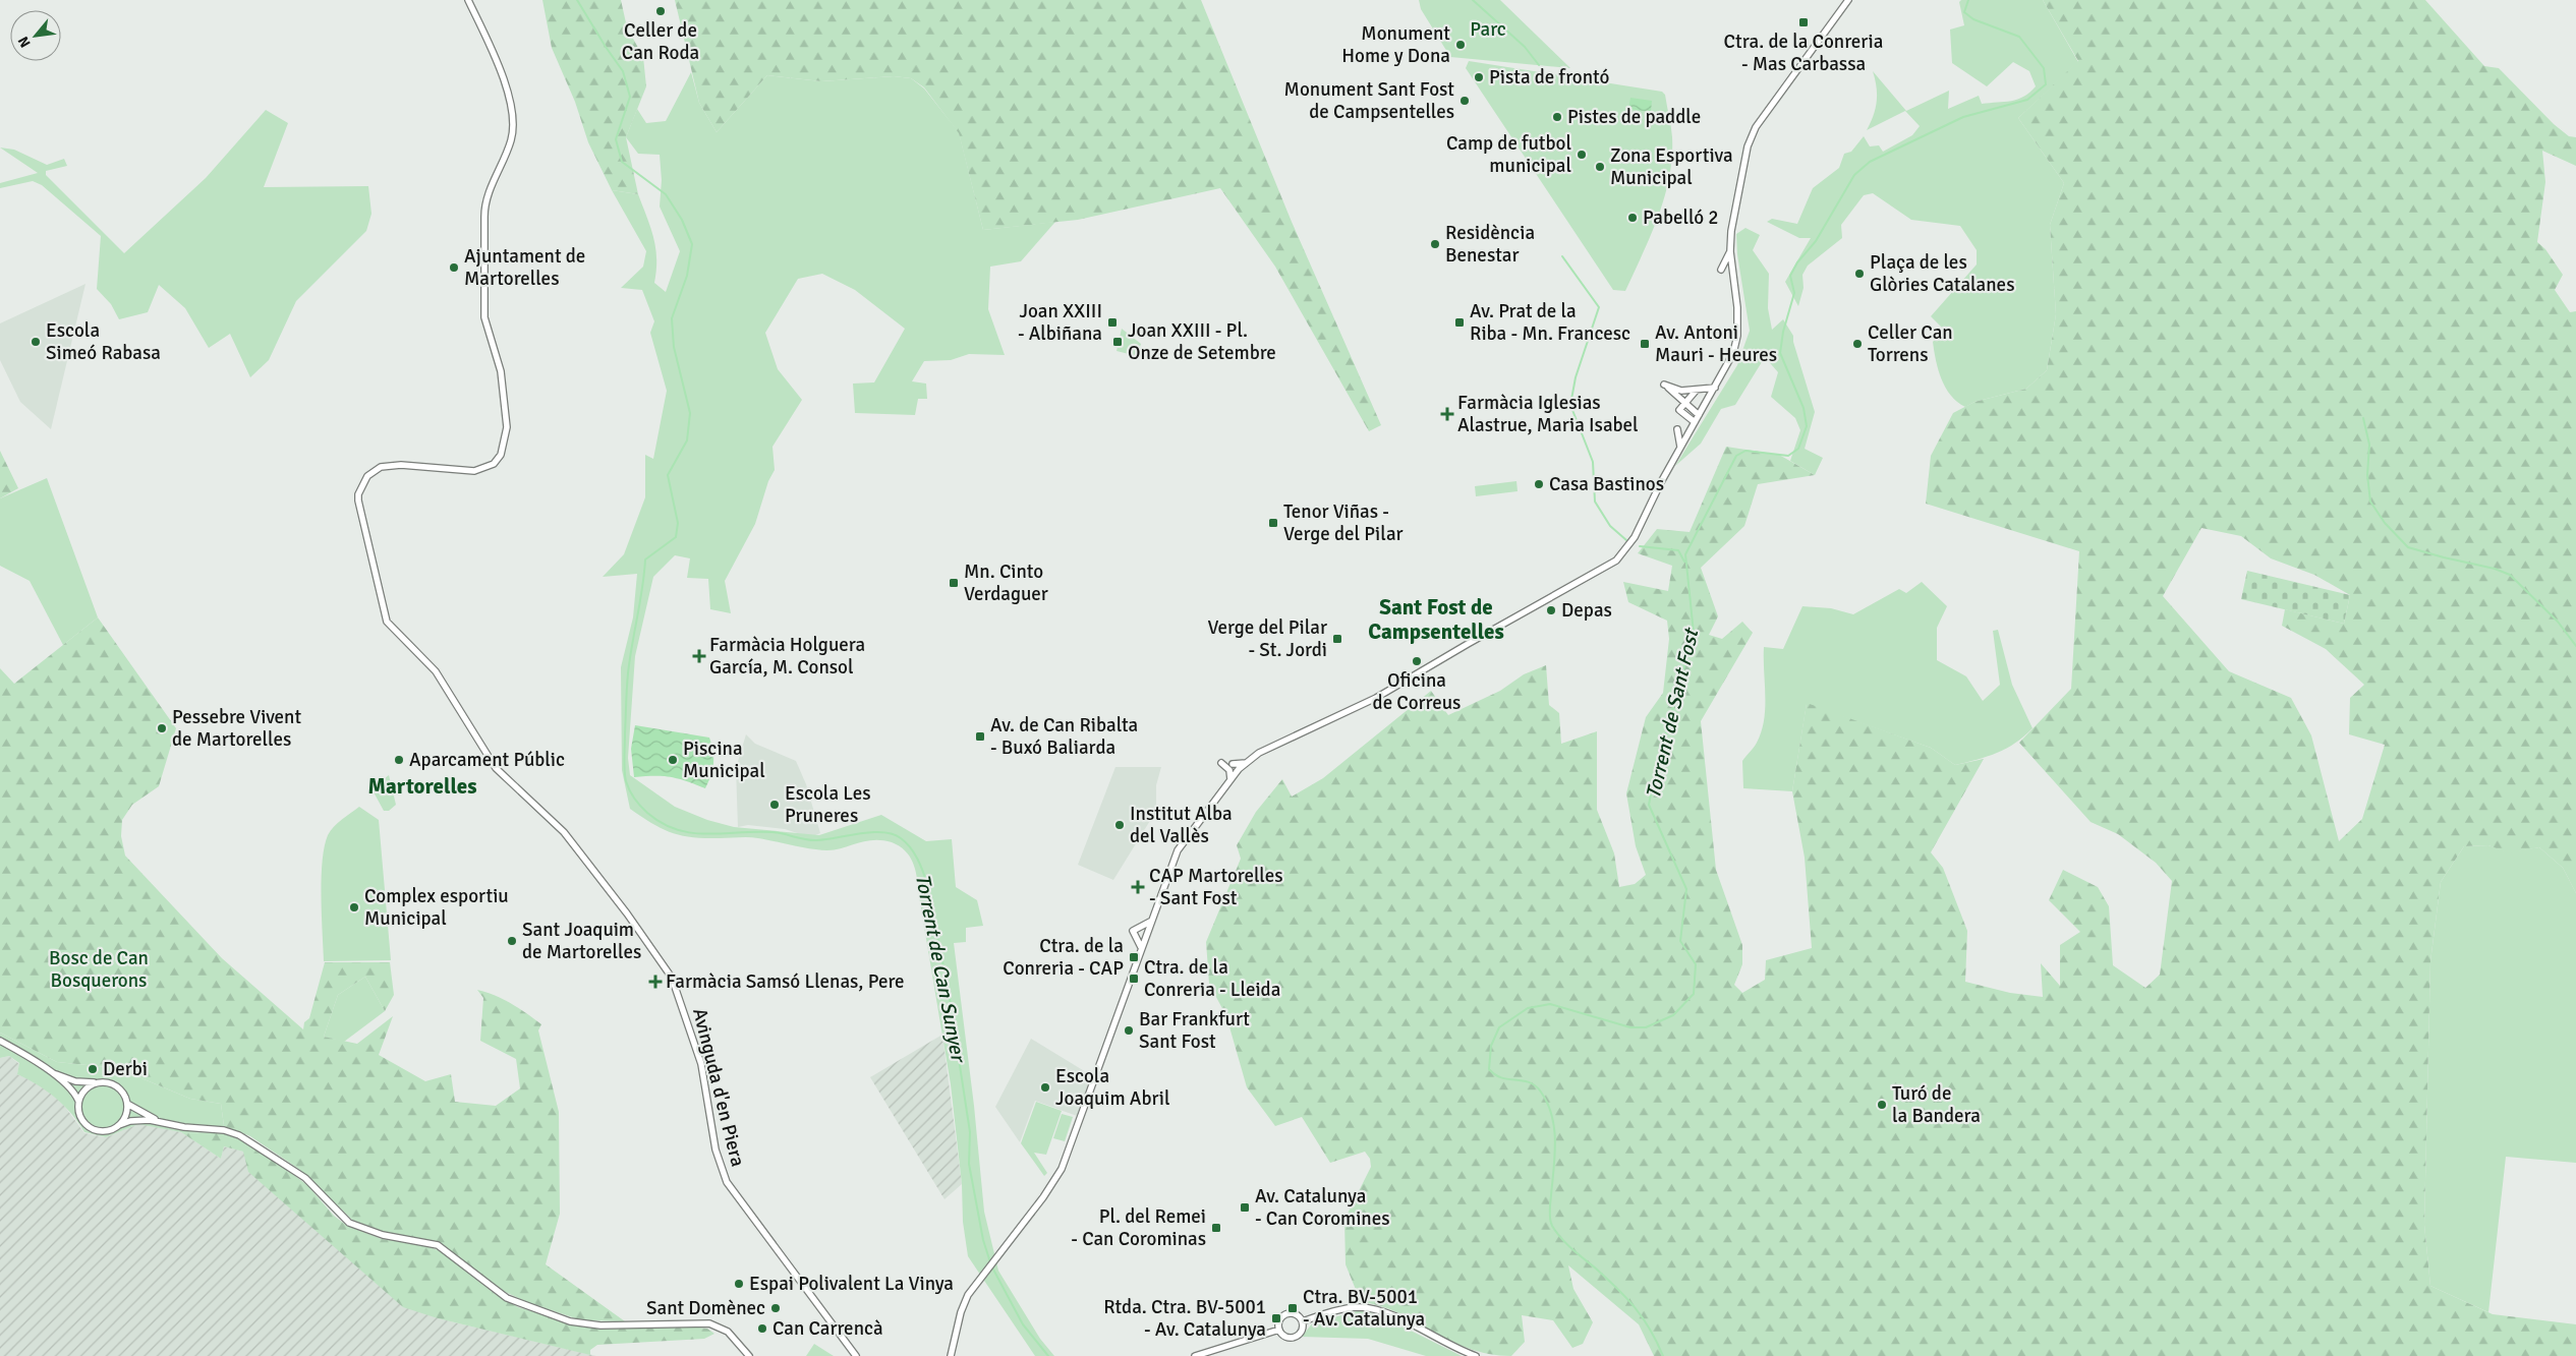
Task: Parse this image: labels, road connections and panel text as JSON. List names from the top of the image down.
{
  "streets": {
    "street": ["Avinguda d'en Piera"]
  },
  "districts": ["Sant Fost de Campsentelles", "Martorelles"],
  "water": ["Torrent de Sant Fost", "Torrent de Can Sunyer"],
  "parks": ["Parc", "Bosc de Can Bosquerons"],
  "places": {
    "other": [
      "Celler de Can Roda",
      "Monument Home y Dona",
      "Pista de frontó",
      "Monument Sant Fost de Campsentelles",
      "Pistes de paddle",
      "Camp de futbol municipal",
      "Zona Esportiva Municipal",
      "Pabelló 2",
      "Residència Benestar",
      "Ajuntament de Martorelles",
      "Plaça de les Glòries Catalanes",
      "Escola Simeó Rabasa",
      "Celler Can Torrens",
      "Casa Bastinos",
      "Depas",
      "Oficina de Correus",
      "Pessebre Vivent de Martorelles",
      "Aparcament Públic",
      "Piscina Municipal",
      "Escola Les Pruneres",
      "Institut Alba del Vallès",
      "Complex esportiu Municipal",
      "Sant Joaquim de Martorelles",
      "Bar Frankfurt Sant Fost",
      "Derbi",
      "Escola Joaquim Abril",
      "Turó de la Bandera",
      "Espai Polivalent La Vinya",
      "Sant Domènec",
      "Can Carrencà"
    ],
    "transit": [
      "Ctra. de la Conreria - Mas Carbassa",
      "Joan XXIII - Albiñana",
      "Av. Prat de la Riba - Mn. Francesc",
      "Joan XXIII - Pl. Onze de Setembre",
      "Av. Antoni Mauri - Heures",
      "Tenor Viñas - Verge del Pilar",
      "Mn. Cinto Verdaguer",
      "Verge del Pilar - St. Jordi",
      "Av. de Can Ribalta - Buxó Baliarda",
      "Ctra. de la Conreria - CAP",
      "Ctra. de la Conreria - Lleida",
      "Av. Catalunya - Can Coromines",
      "Pl. del Remei - Can Corominas",
      "Ctra. BV-5001 - Av. Catalunya",
      "Rtda. Ctra. BV-5001 - Av. Catalunya"
    ],
    "health": [
      "Farmàcia Iglesias Alastrue, Maria Isabel",
      "Farmàcia Holguera García, M. Consol",
      "CAP Martorelles - Sant Fost",
      "Farmàcia Samsó Llenas, Pere"
    ]
  },
  "north": "bottom left"
}
